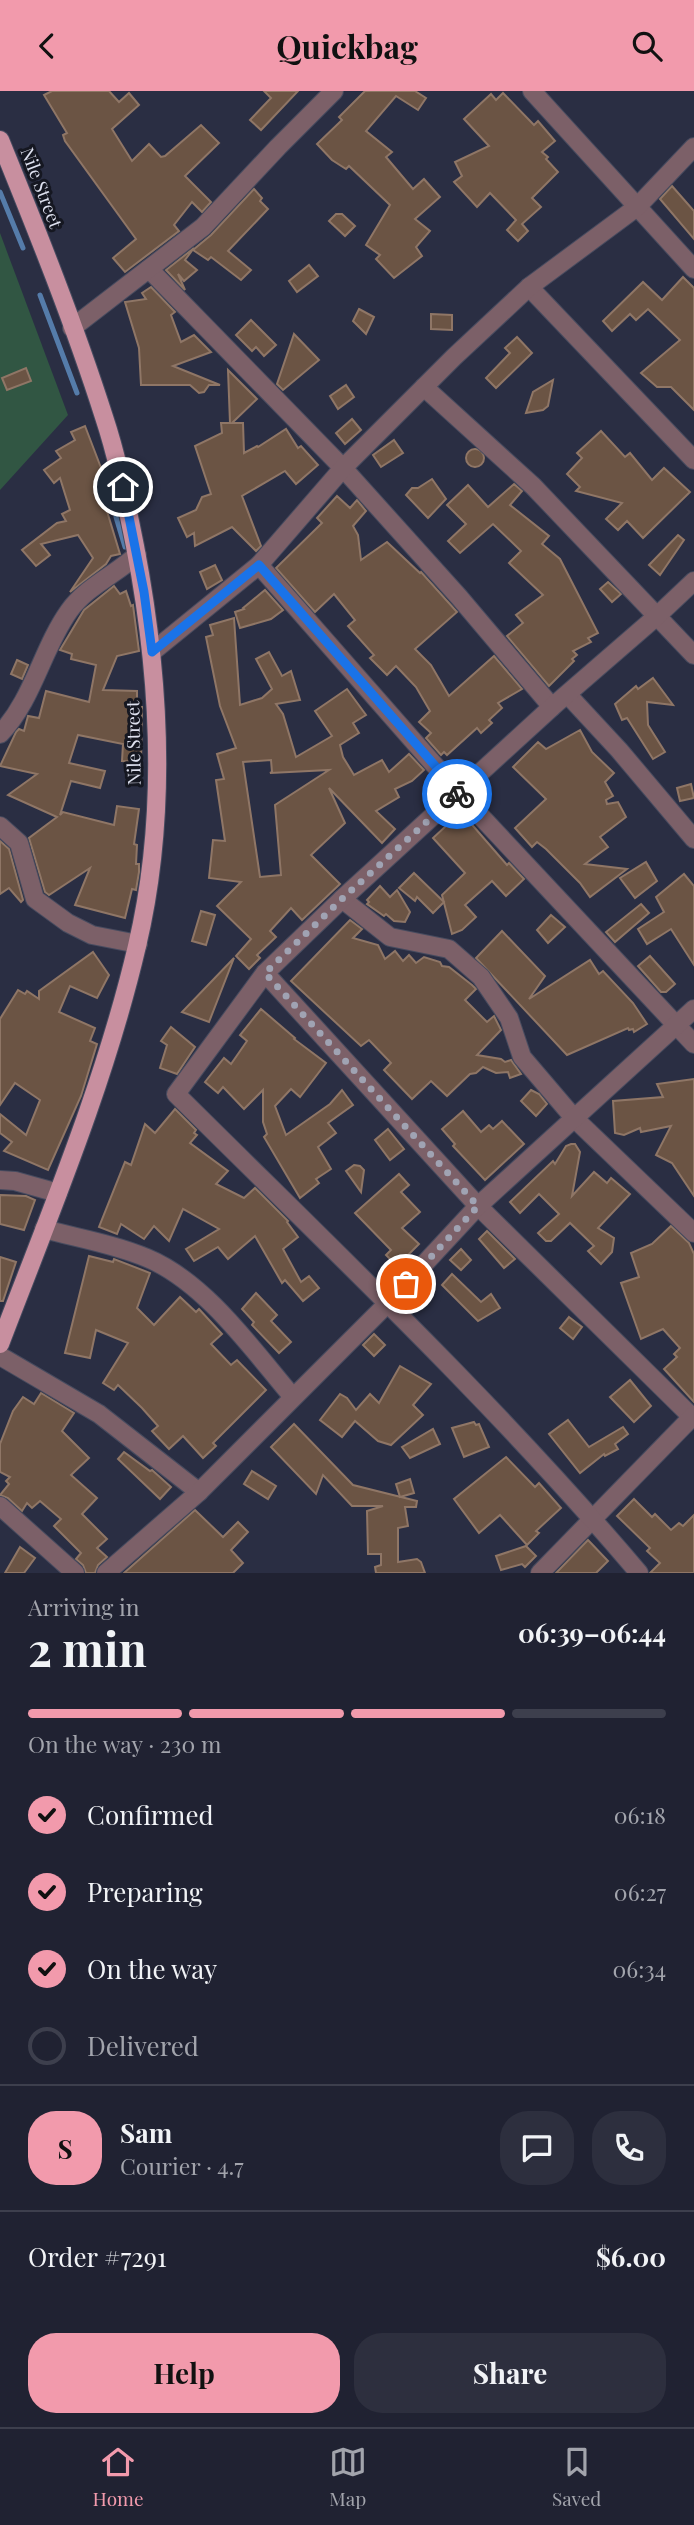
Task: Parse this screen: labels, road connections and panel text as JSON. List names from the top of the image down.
{
  "streets": {
    "main road": ["Nile Street"]
  },
  "page": {
    "header": "Quickbag",
    "heading": ["2 min", "Arriving in", "06:39–06:44"],
    "panel": [
      "Sam",
      "Courier · 4.7",
      "Order #7291",
      "$6.00"
    ],
    "bar": "On the way · 230 m",
    "list": [
      ["Confirmed", "06:18"],
      ["Preparing", "06:27"],
      ["On the way", "06:34"],
      "Delivered"
    ],
    "round": "S",
    "buttons": ["Help", "Share"],
    "tabs": ["Home", "Map", "Saved"]
  }
}
